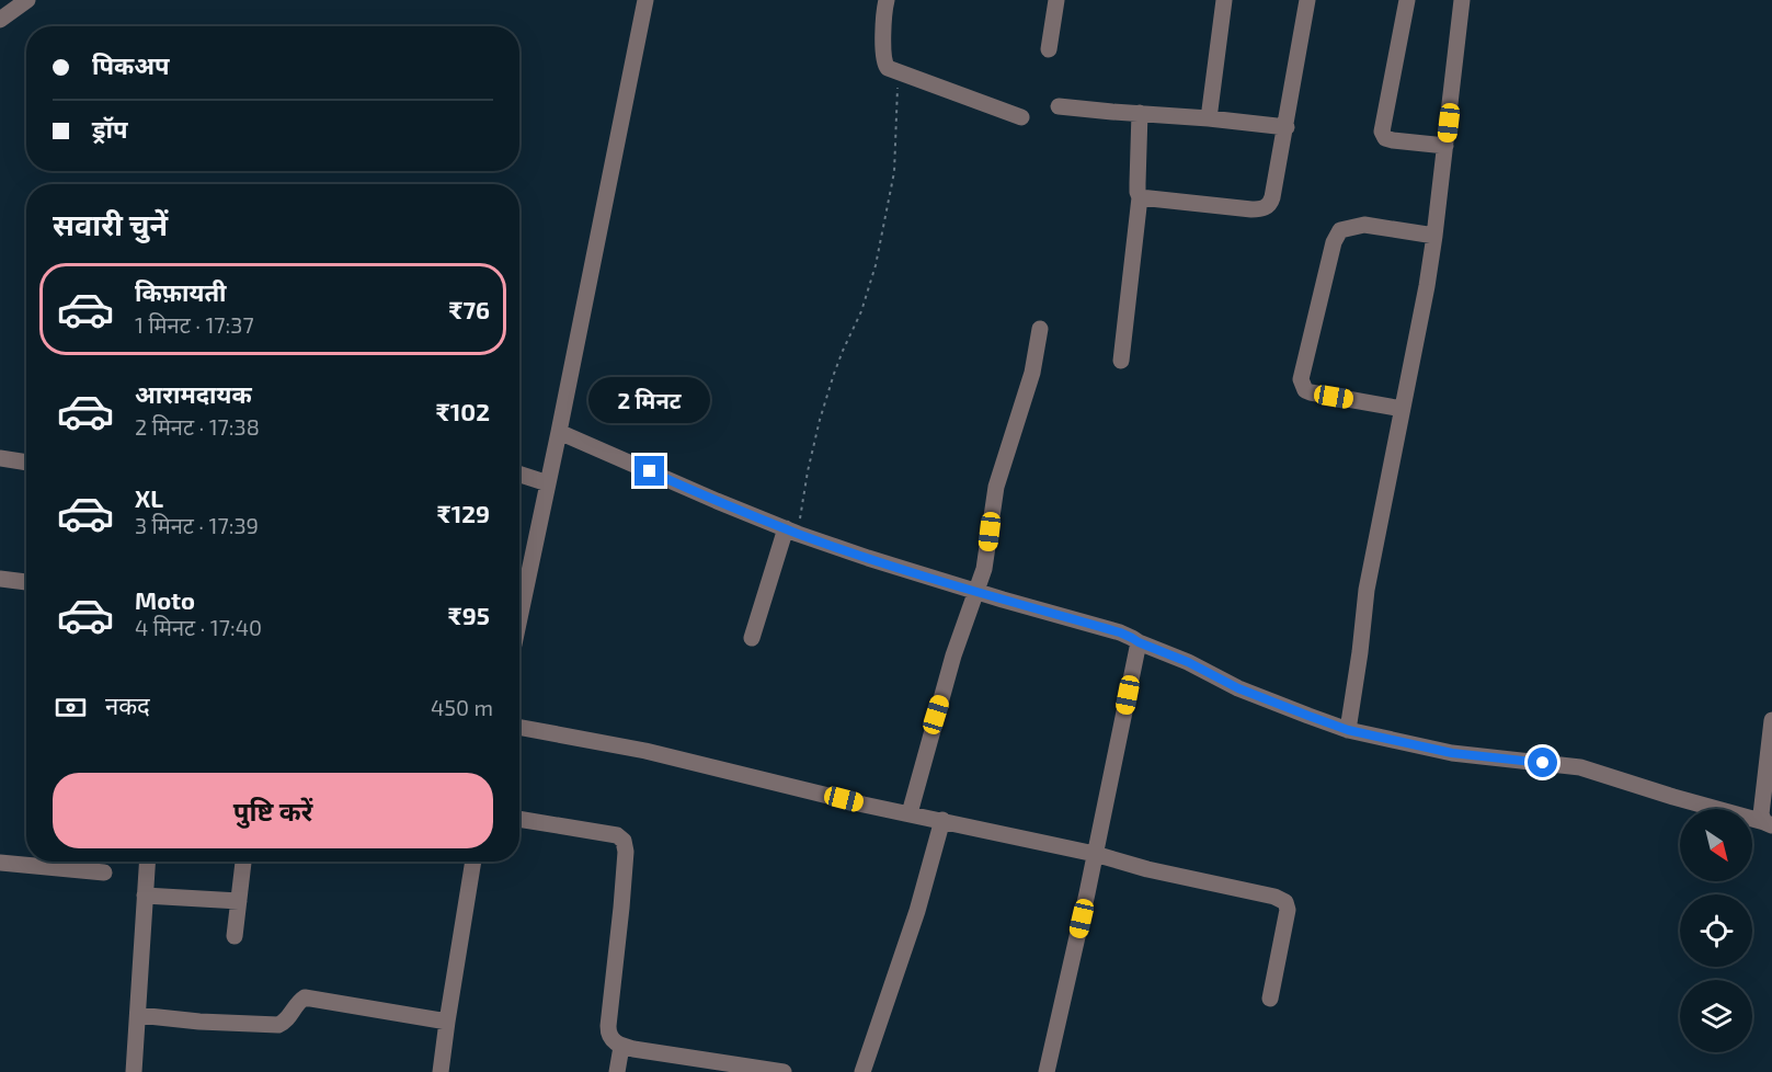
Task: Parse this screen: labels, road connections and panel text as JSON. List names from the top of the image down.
{
  "north": "bottom right",
  "page": {
    "banner": ["पिकअप", "ड्रॉप"],
    "heading": "सवारी चुनें",
    "list": [
      {
        "name": "किफ़ायती",
        "note": "1 मिनट · 17:37",
        "value": "₹76"
      },
      {
        "name": "आरामदायक",
        "note": "2 मिनट · 17:38",
        "value": "₹102"
      },
      {
        "name": "XL",
        "note": "3 मिनट · 17:39",
        "value": "₹129"
      },
      {
        "name": "Moto",
        "note": "4 मिनट · 17:40",
        "value": "₹95"
      }
    ],
    "bubble": "2 मिनट",
    "pay": ["नकद", "450 m"],
    "buttons": "पुष्टि करें"
  }
}
